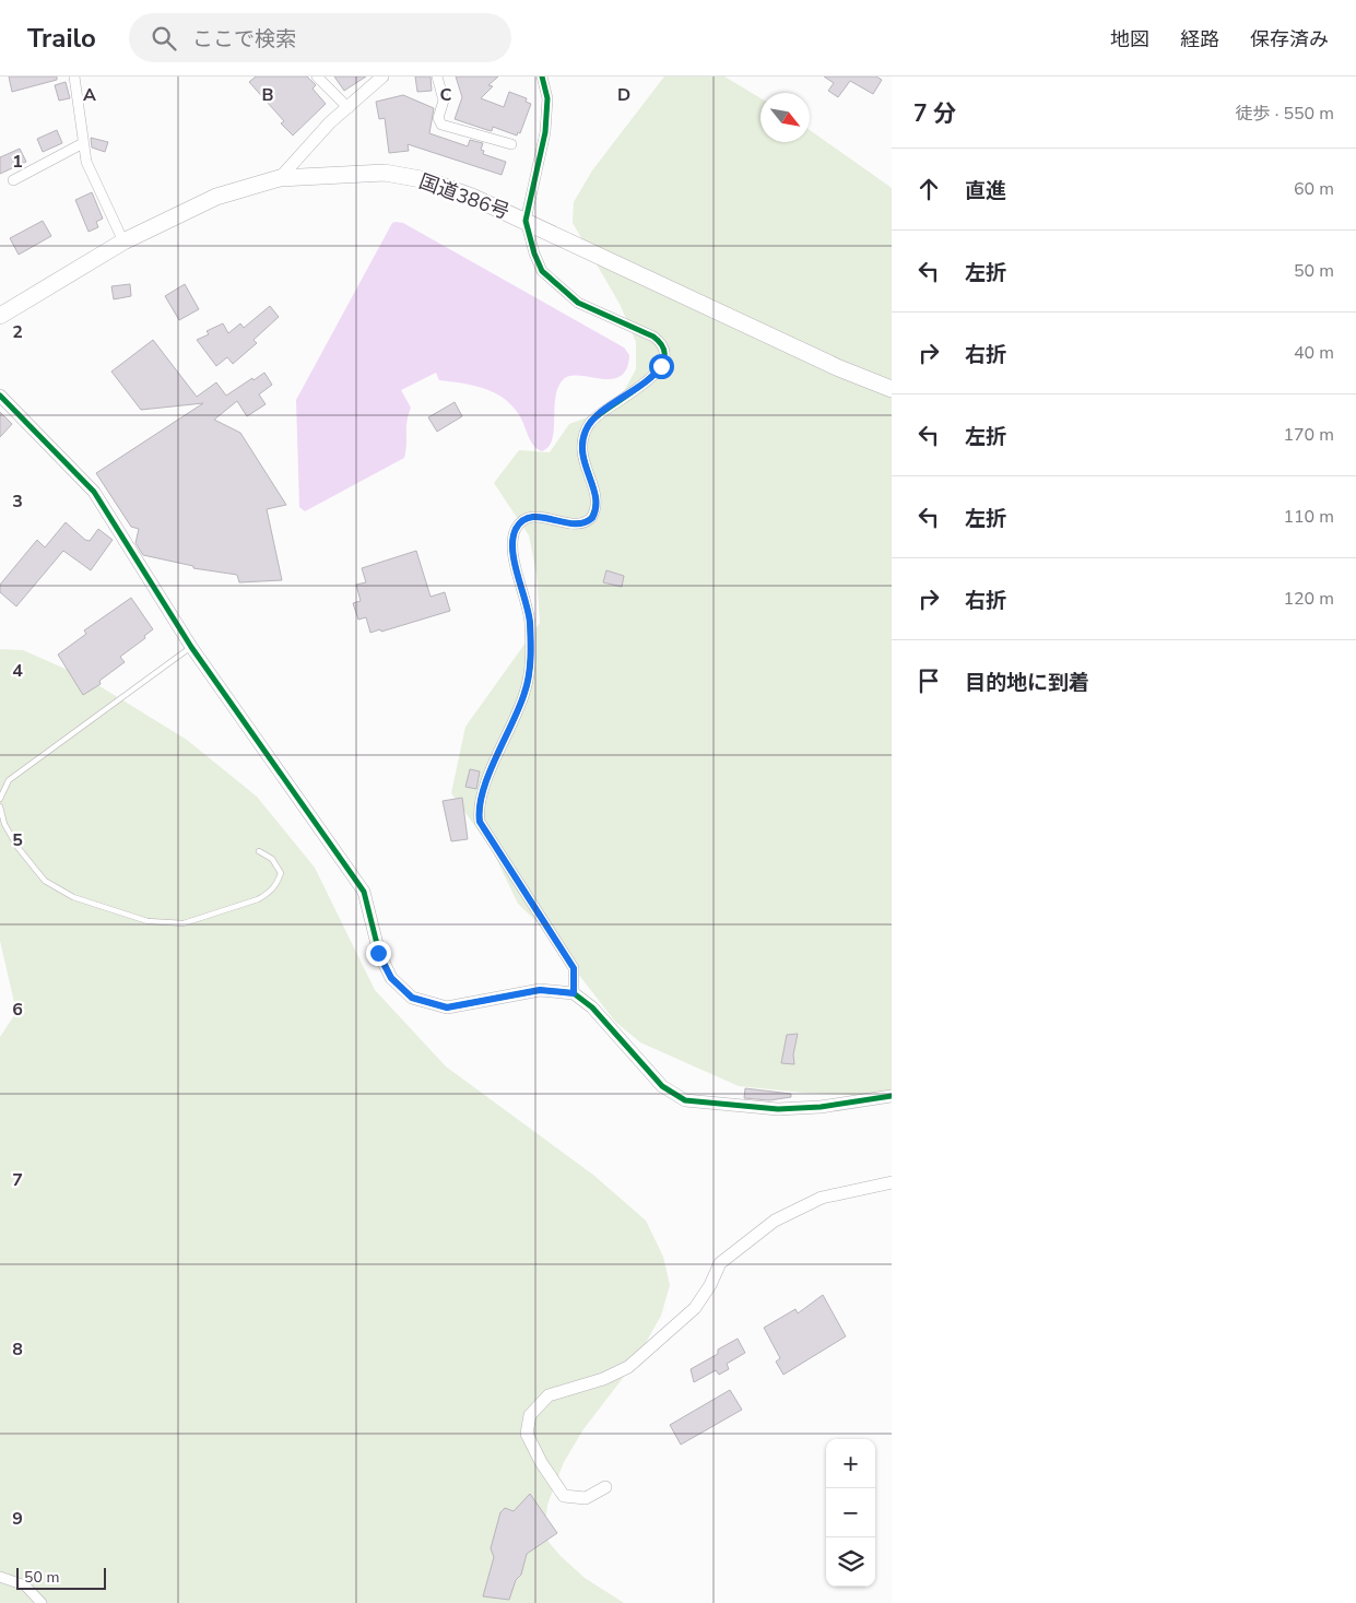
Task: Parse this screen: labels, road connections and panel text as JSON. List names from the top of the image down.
{
  "streets": {
    "highway": ["国道386号"]
  },
  "scale_bar": "50 m",
  "north": "bottom right",
  "page": {
    "header": "Trailo",
    "search": "ここで検索",
    "nav": ["地図", "経路", "保存済み"],
    "heading": ["7 分", "徒歩 · 550 m"],
    "list": [
      ["直進", "60 m"],
      ["左折", "50 m"],
      ["右折", "40 m"],
      ["左折", "170 m"],
      ["左折", "110 m"],
      ["右折", "120 m"],
      "目的地に到着"
    ],
    "map_buttons": ["+", "−"],
    "scale": "50 m"
  },
  "grid": {
    "columns": [
      "A",
      "B",
      "C",
      "D"
    ],
    "rows": [
      "1",
      "2",
      "3",
      "4",
      "5",
      "6",
      "7",
      "8",
      "9"
    ]
  }
}
